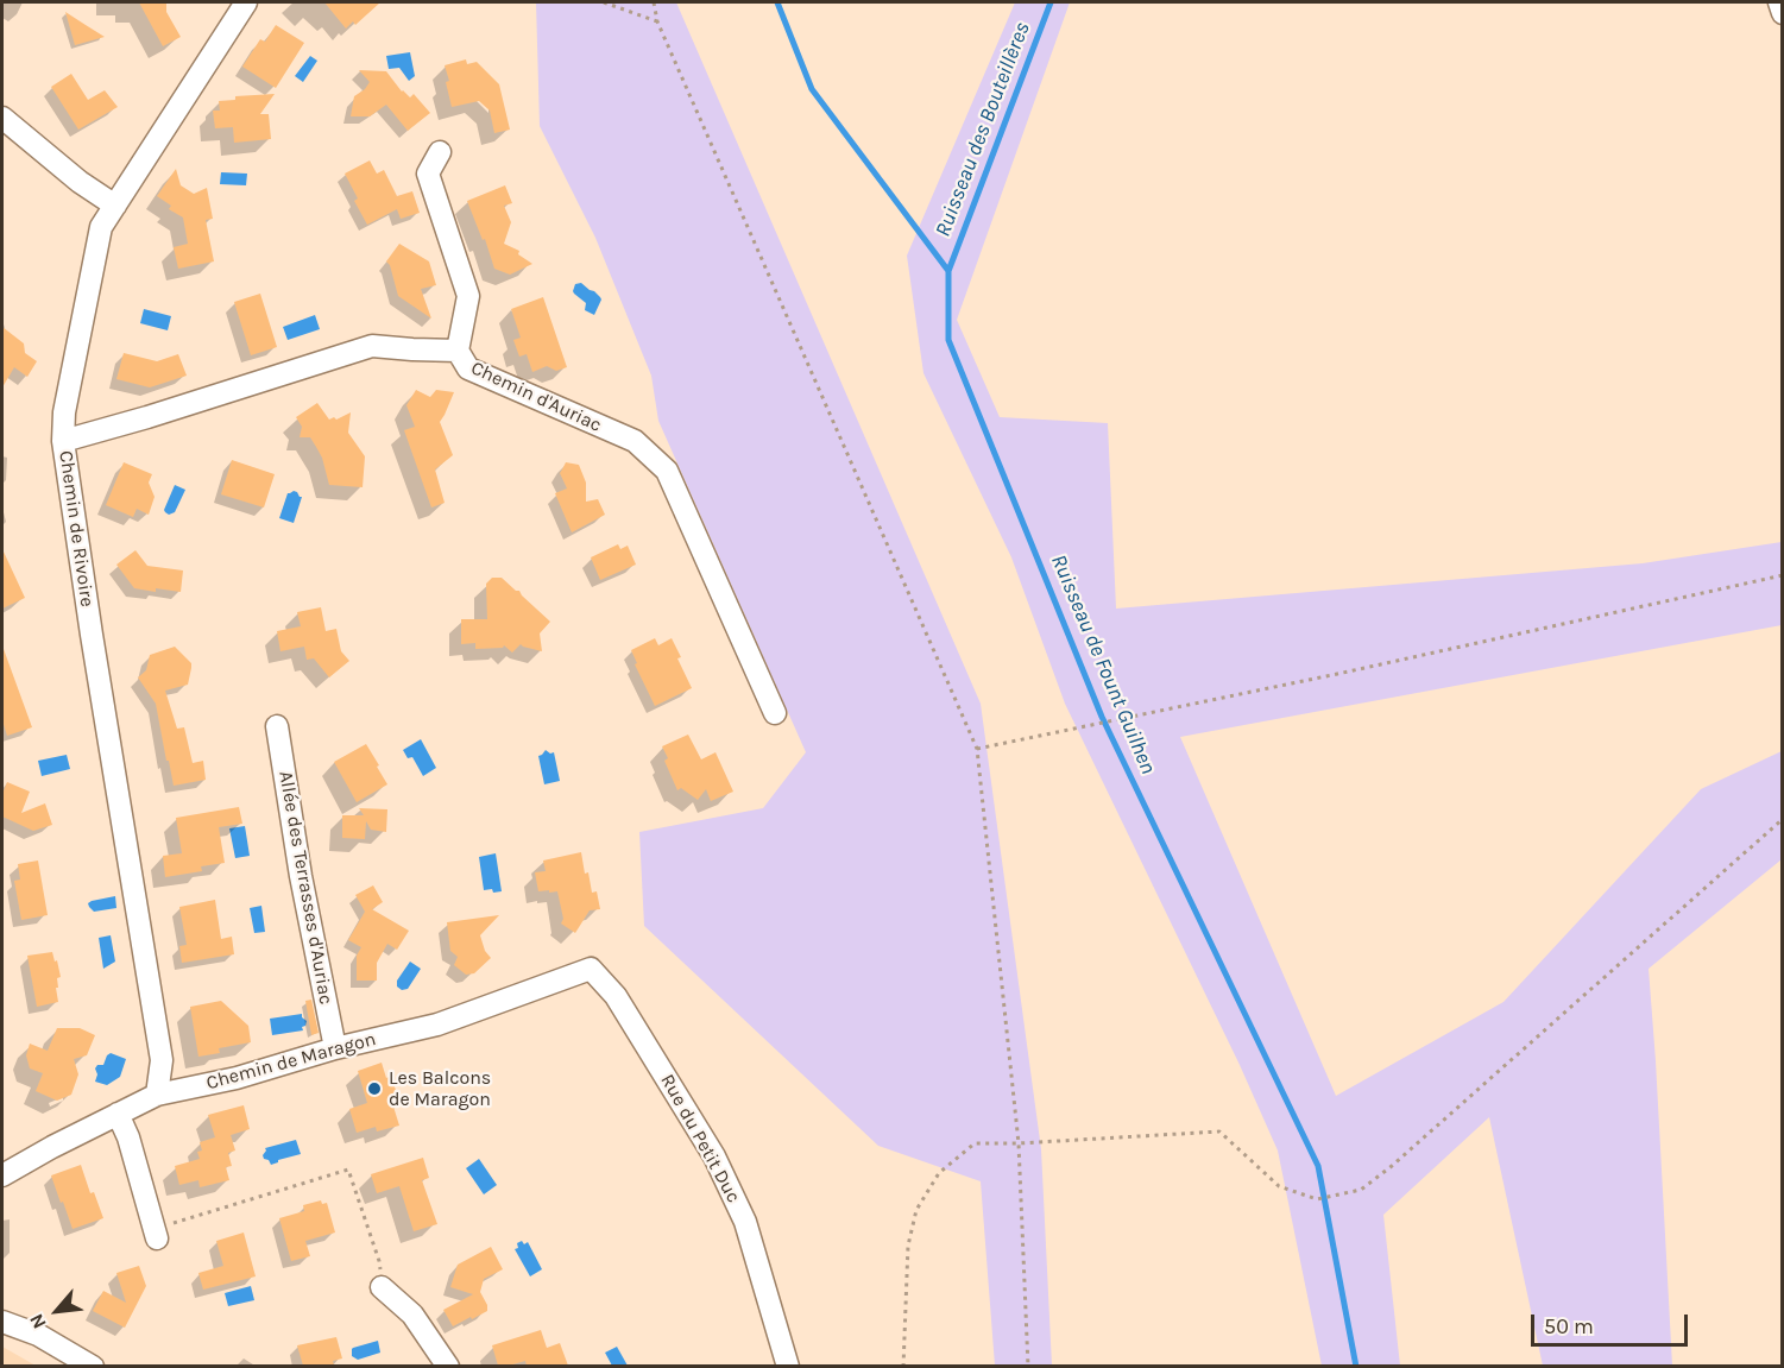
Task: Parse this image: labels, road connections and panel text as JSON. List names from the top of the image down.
{
  "streets": {
    "street": [
      "Chemin d'Auriac",
      "Chemin de Rivoire",
      "Allée des Terrasses d'Auriac",
      "Chemin de Maragon",
      "Rue du Petit Duc"
    ]
  },
  "crossings": [
    ["Chemin d'Auriac", "Chemin de Rivoire"],
    ["Chemin de Rivoire", "Chemin de Maragon"],
    ["Allée des Terrasses d'Auriac", "Chemin de Maragon"],
    ["Chemin de Maragon", "Rue du Petit Duc"]
  ],
  "water": ["Ruisseau des Bouteillères", "Ruisseau de Fount Guilhen"],
  "places": ["Les Balcons de Maragon"],
  "scale_bar": "50 m",
  "north": "bottom left"
}
